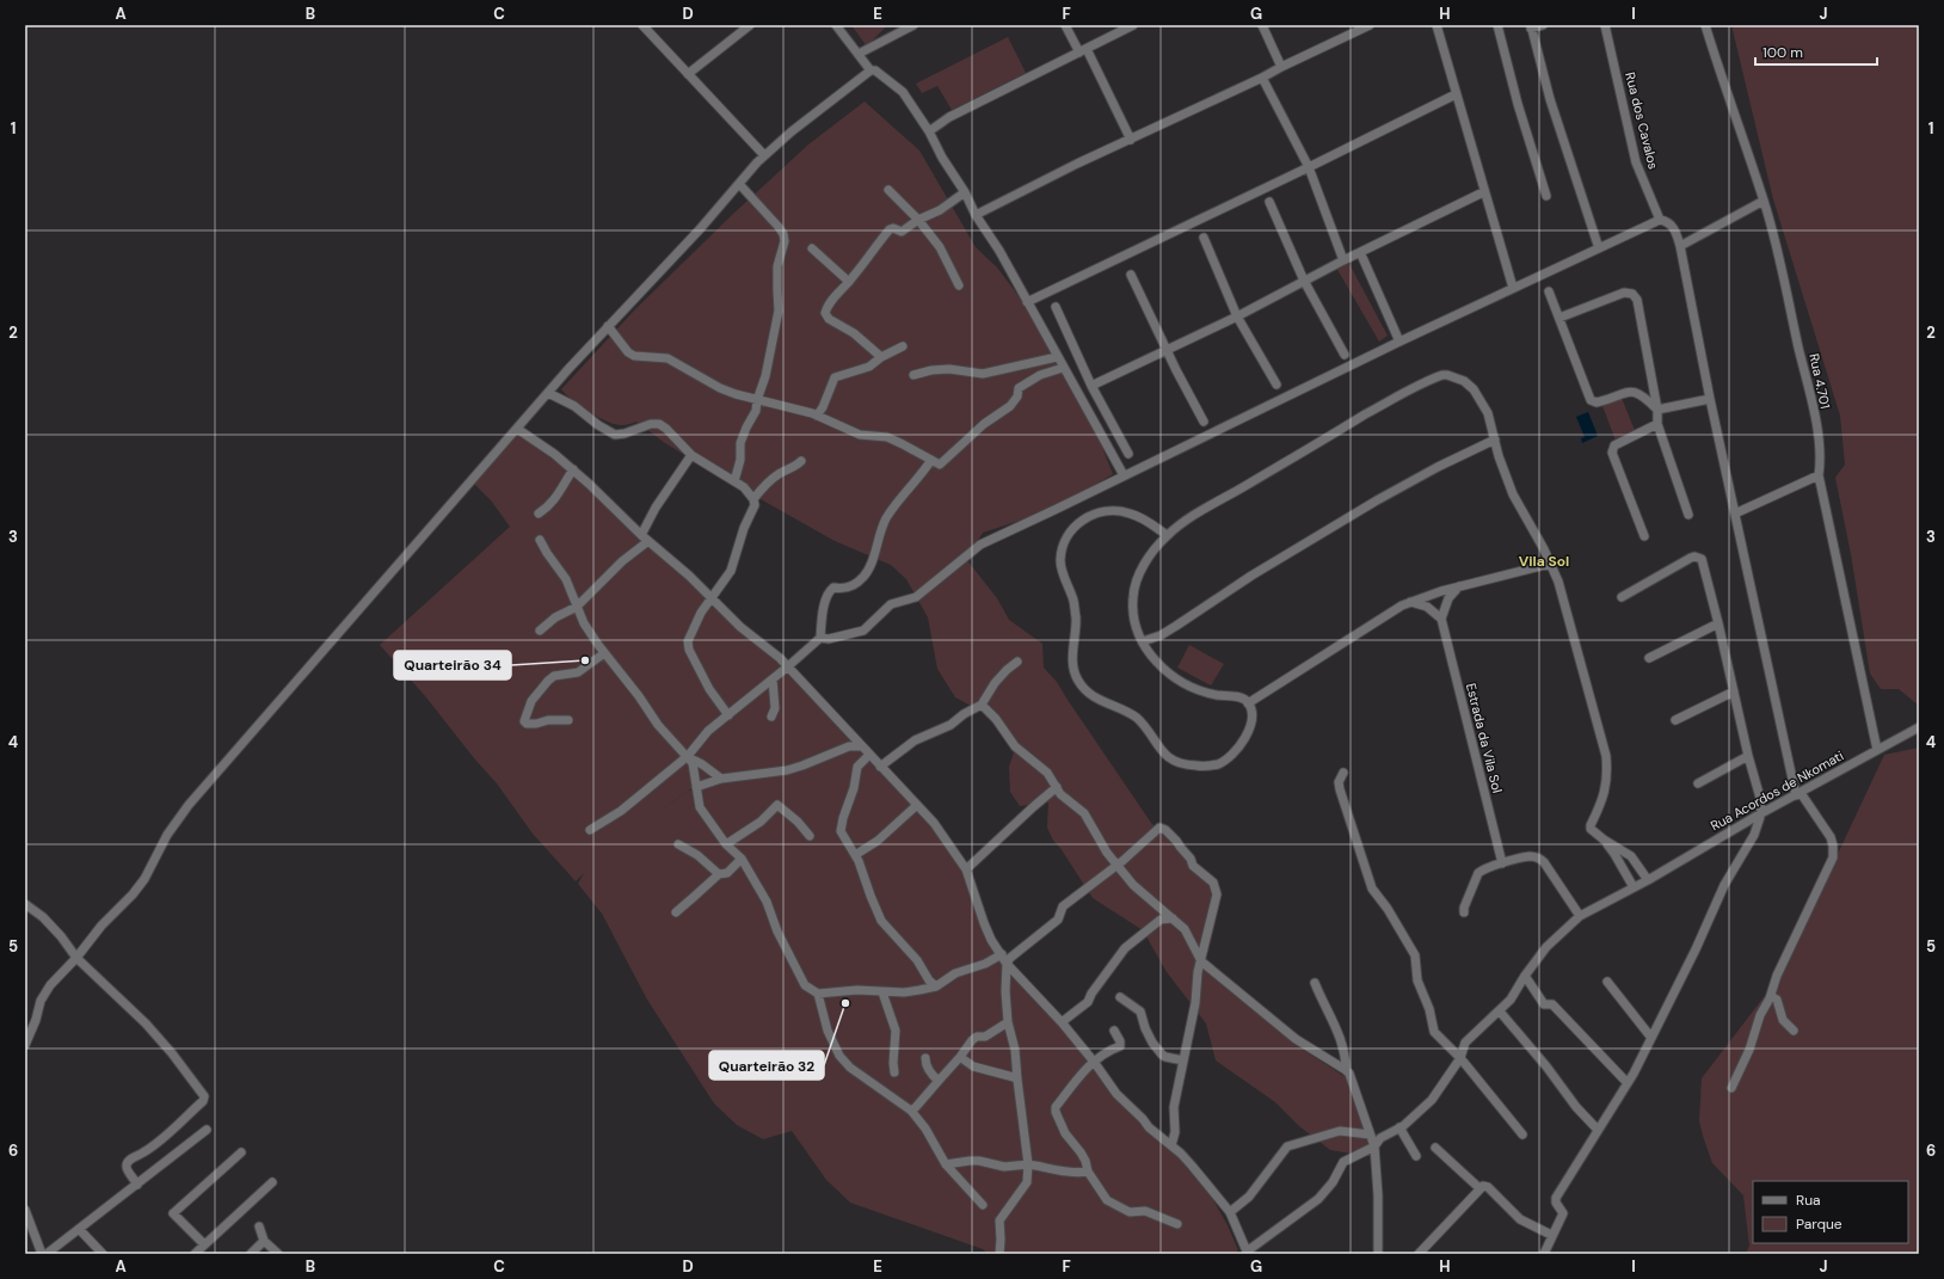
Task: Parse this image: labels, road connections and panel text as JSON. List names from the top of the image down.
{
  "streets": {
    "street": [
      "Rua dos Cavalos",
      "Rua 4.701",
      "Estrada da Vila Sol",
      "Rua Acordos de Nkomati"
    ]
  },
  "crossings": [
    ["Rua 4.701", "Rua Acordos de Nkomati"]
  ],
  "districts": ["Vila Sol"],
  "places": ["Quarteirão 34", "Quarteirão 32"],
  "legend": ["Rua", "Parque"],
  "scale_bar": "100 m",
  "grid": {
    "columns": [
      "A",
      "B",
      "C",
      "D",
      "E",
      "F",
      "G",
      "H",
      "I",
      "J"
    ],
    "rows": [
      "1",
      "2",
      "3",
      "4",
      "5",
      "6"
    ]
  }
}
